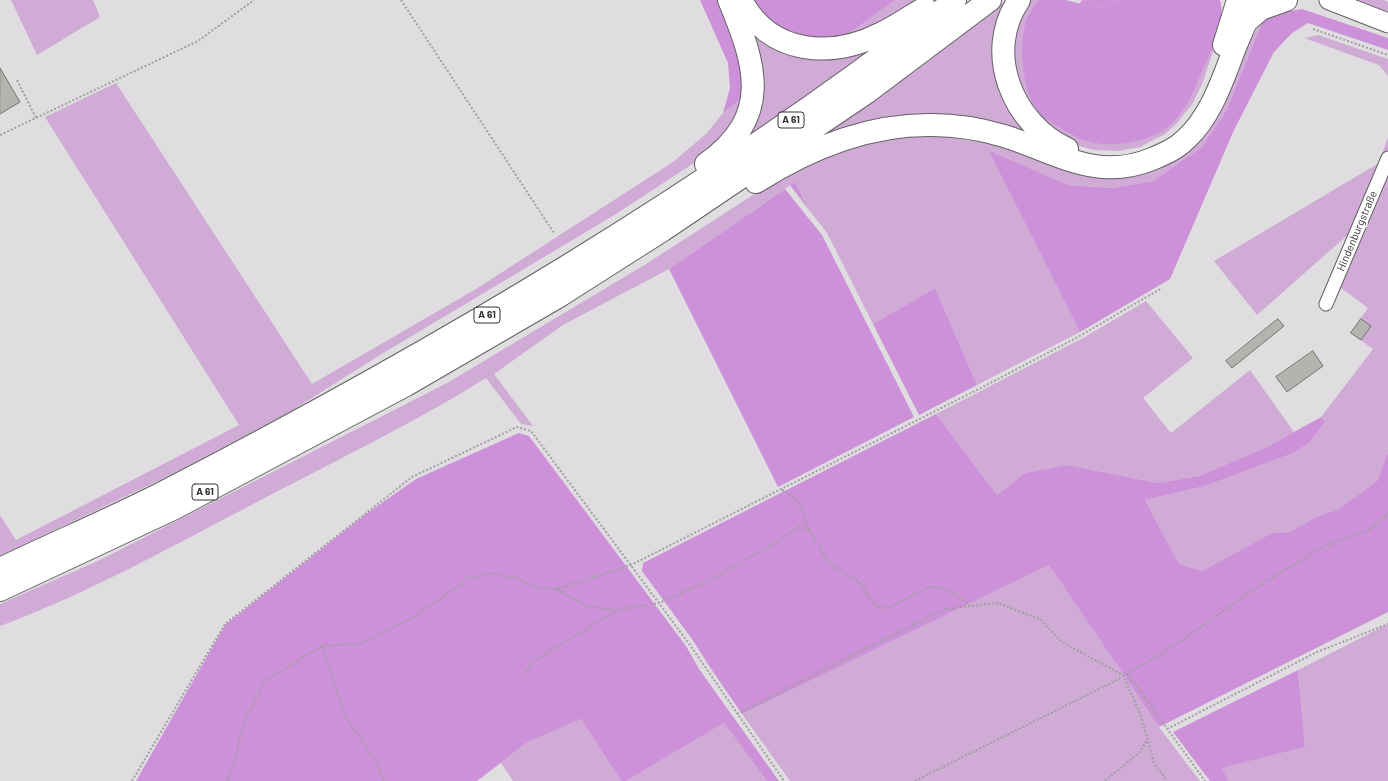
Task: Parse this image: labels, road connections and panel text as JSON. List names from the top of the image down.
{
  "streets": {
    "highway": ["A 61"],
    "street": ["Hindenburgstraße"]
  }
}
